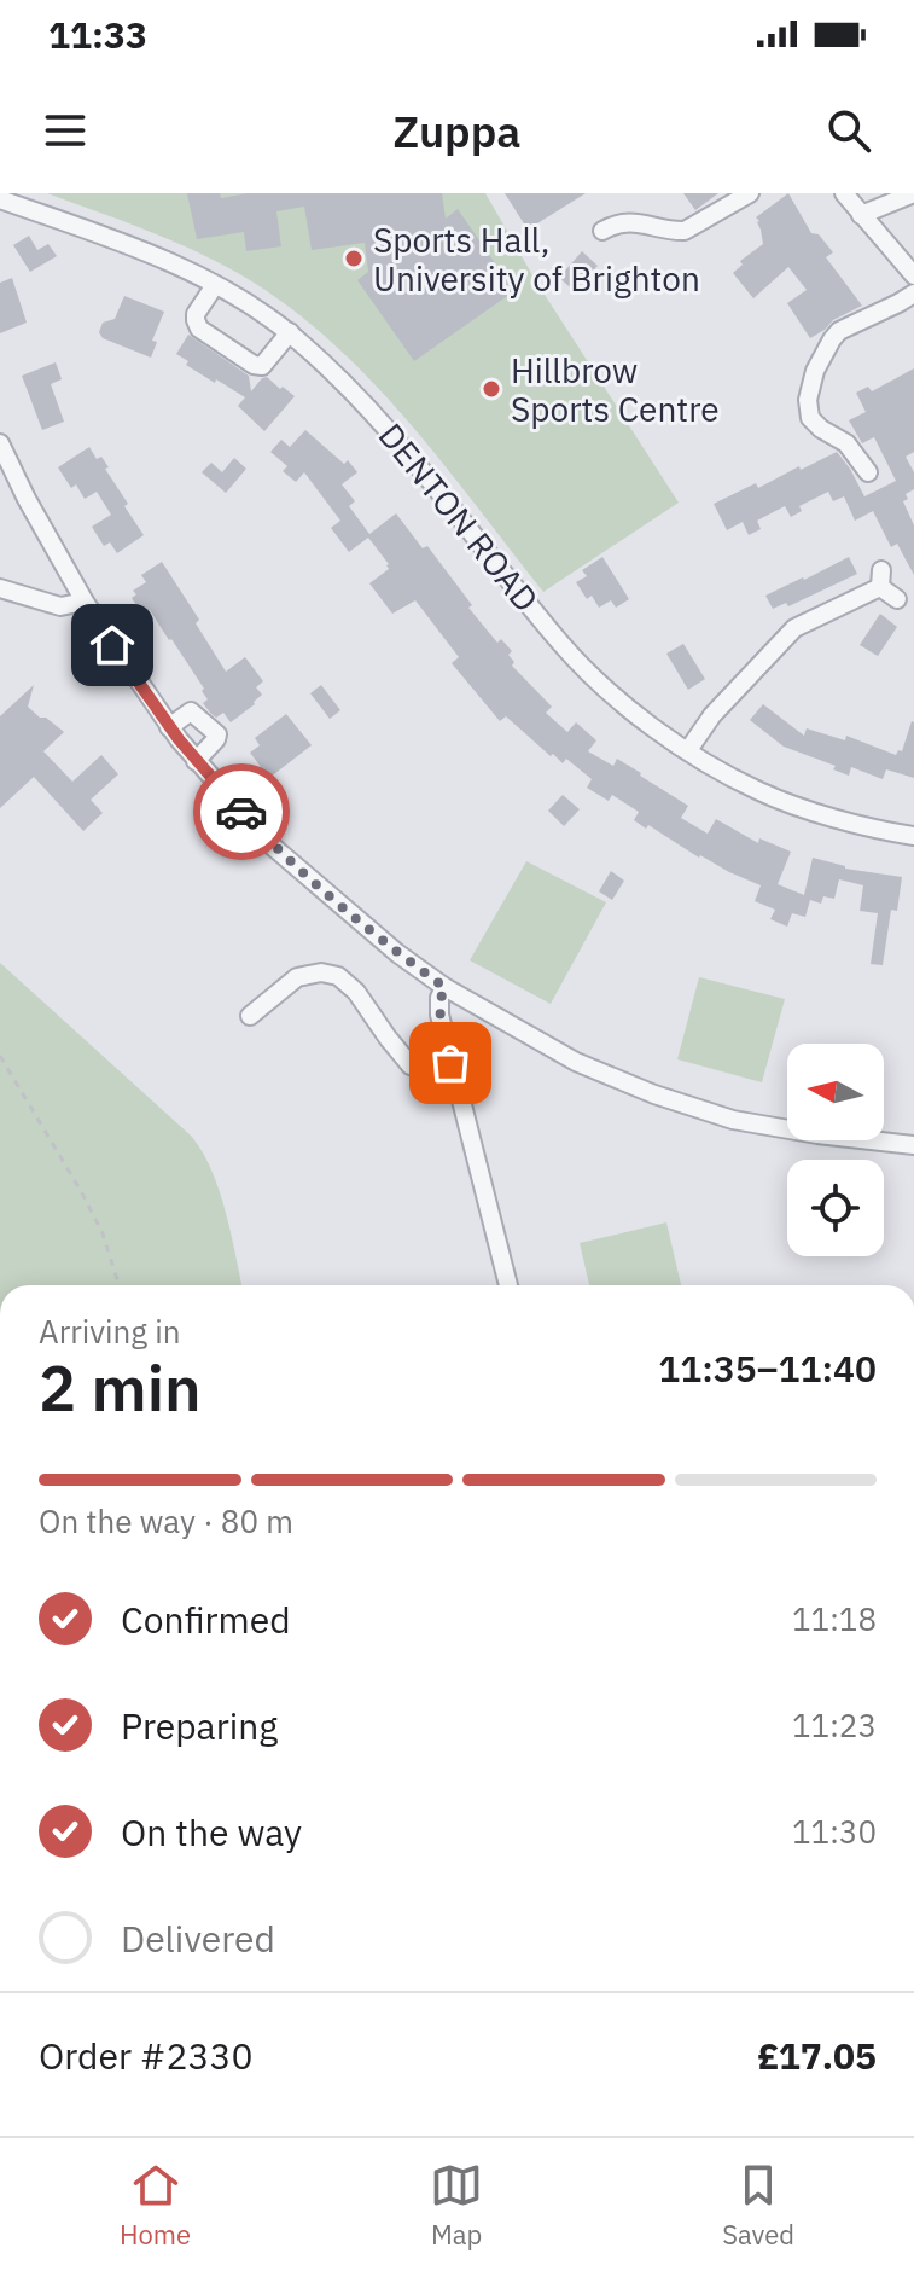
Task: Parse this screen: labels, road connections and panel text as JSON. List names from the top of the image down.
{
  "streets": {
    "street": ["DENTON ROAD"]
  },
  "places": ["Sports Hall, University of Brighton", "Hillbrow Sports Centre"],
  "north": "left",
  "page": {
    "status": "11:33",
    "header": "Zuppa",
    "heading": ["2 min", "Arriving in", "11:35–11:40"],
    "panel": ["Order #2330", "£17.05"],
    "bar": "On the way · 80 m",
    "list": [
      ["Confirmed", "11:18"],
      ["Preparing", "11:23"],
      ["On the way", "11:30"],
      "Delivered"
    ],
    "tabs": ["Home", "Map", "Saved"]
  }
}
